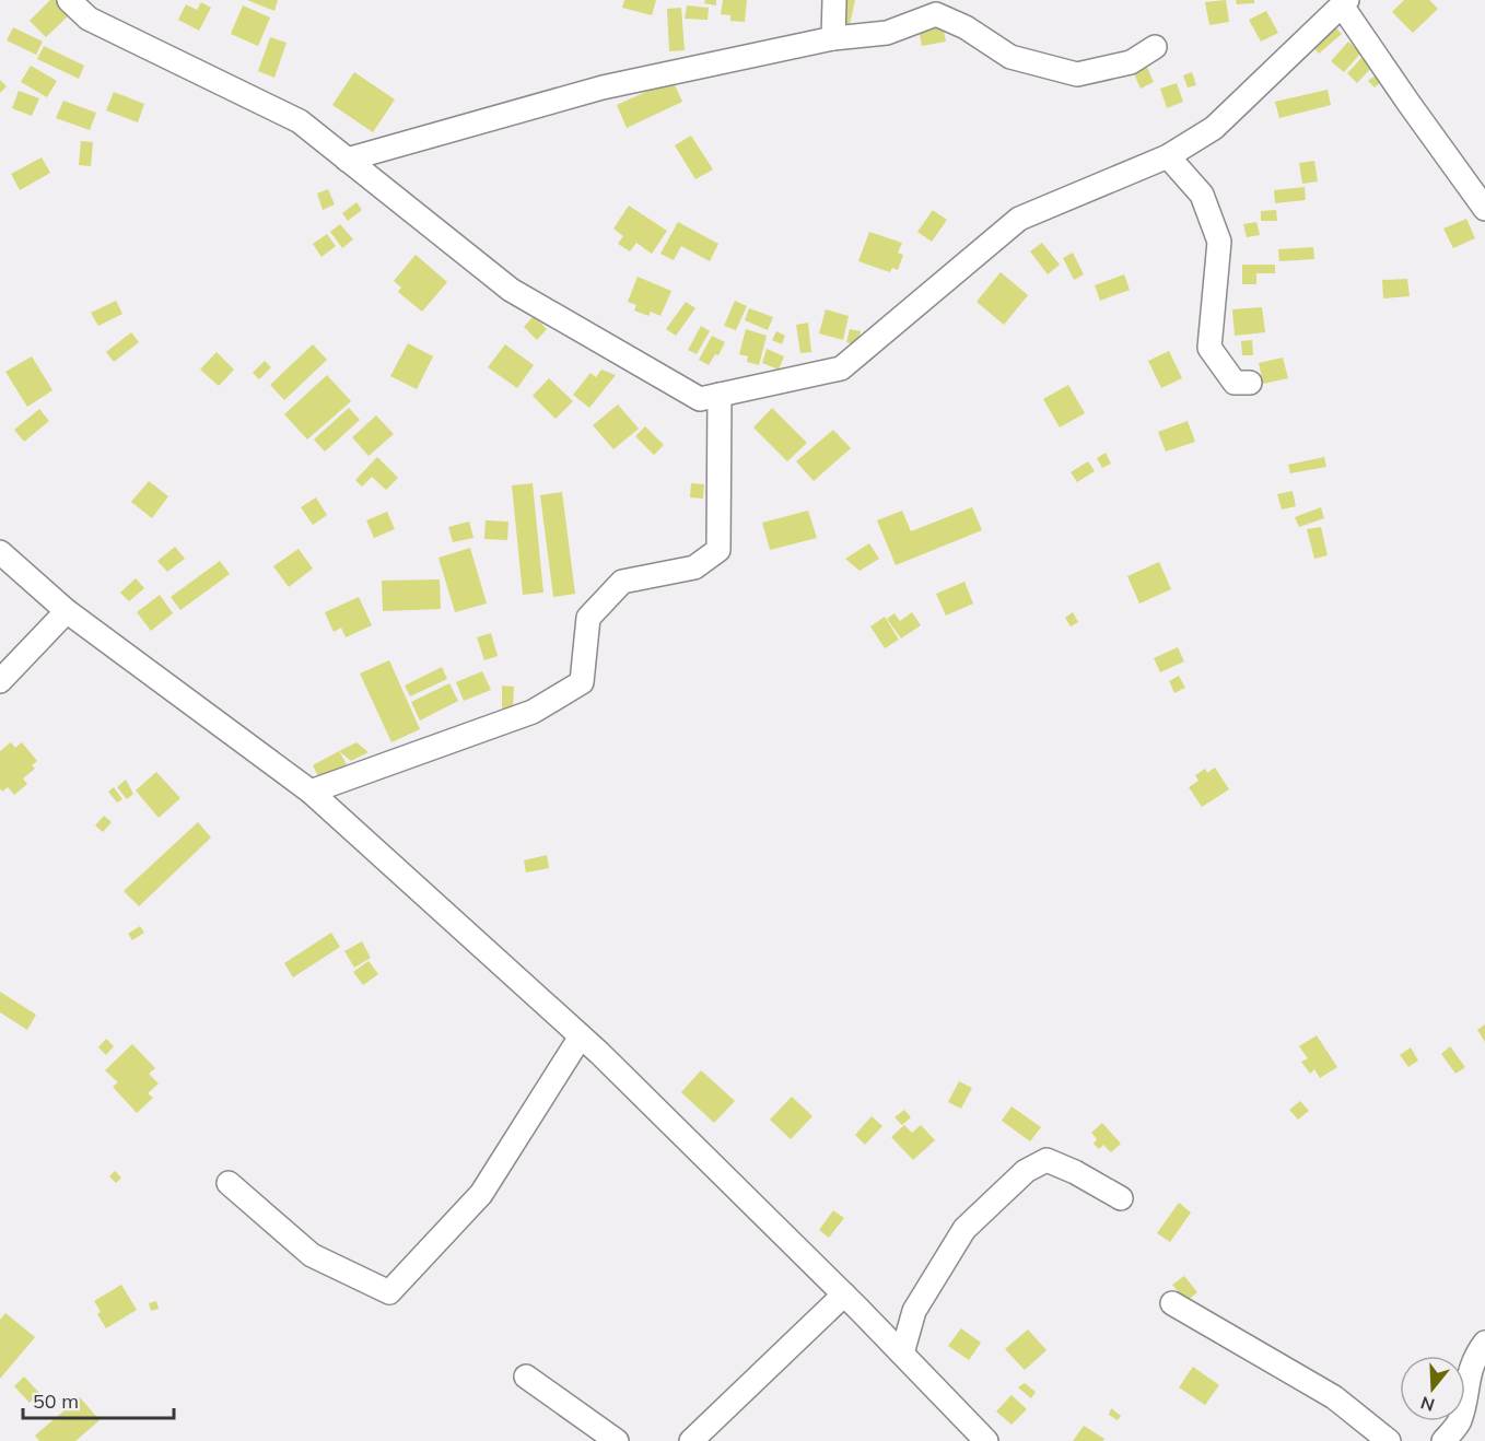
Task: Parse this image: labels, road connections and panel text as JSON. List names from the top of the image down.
{
  "scale_bar": "50 m",
  "north": "bottom"
}
